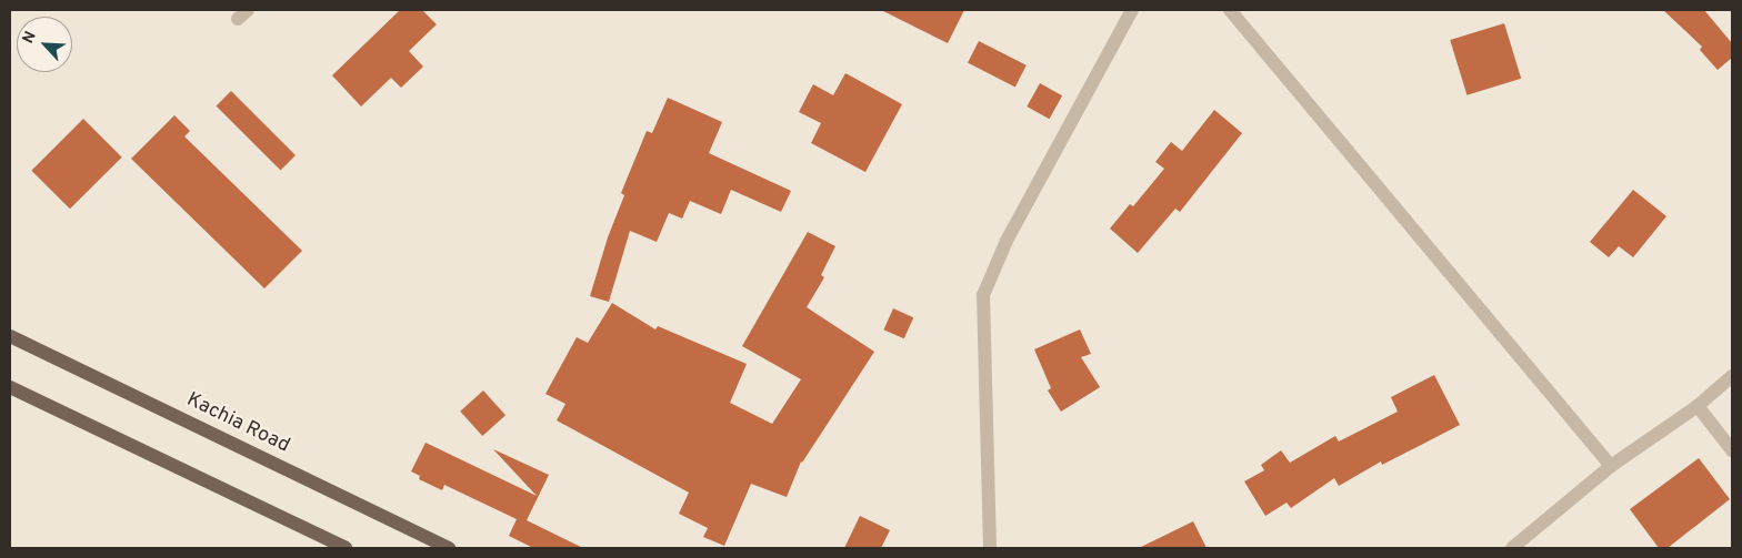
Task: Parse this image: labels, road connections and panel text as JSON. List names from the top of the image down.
{
  "streets": {
    "main road": ["Kachia Road"]
  },
  "north": "top left"
}
